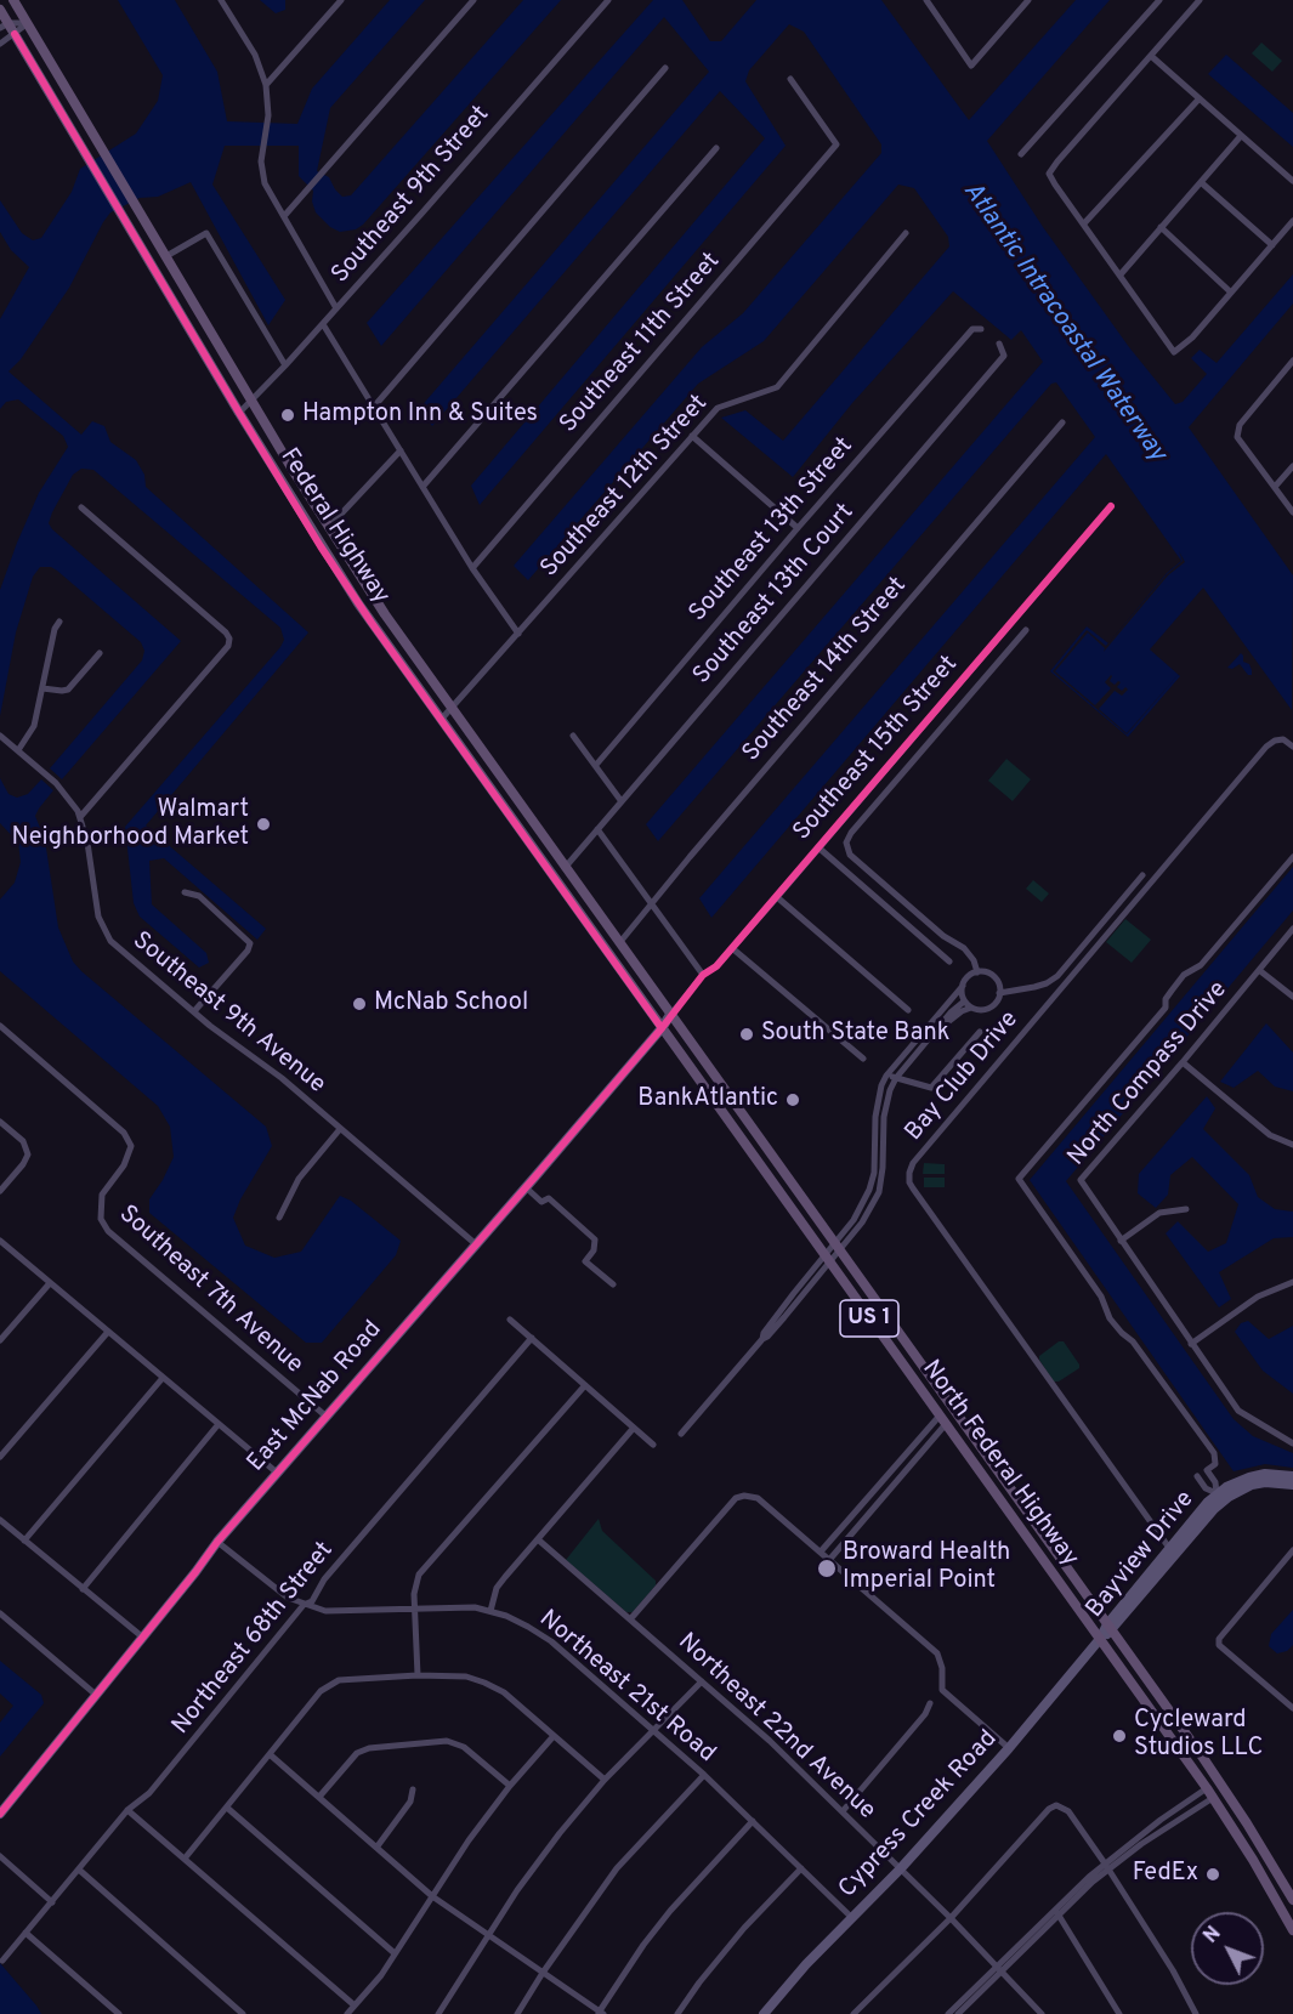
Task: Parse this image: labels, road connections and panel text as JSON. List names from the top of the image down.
{
  "streets": {
    "main road": ["Federal Highway", "US 1", "North Federal Highway"],
    "street": [
      "Southeast 9th Street",
      "Southeast 11th Street",
      "Southeast 12th Street",
      "Southeast 13th Street",
      "Southeast 13th Court",
      "Southeast 14th Street",
      "Southeast 15th Street",
      "Southeast 9th Avenue",
      "North Compass Drive",
      "Bay Club Drive",
      "Southeast 7th Avenue",
      "East McNab Road",
      "Bayview Drive",
      "Northeast 68th Street",
      "Northeast 21st Road",
      "Northeast 22nd Avenue",
      "Cypress Creek Road"
    ]
  },
  "crossings": [
    ["Southeast 9th Street", "Federal Highway"],
    ["Southeast 12th Street", "Federal Highway"],
    ["Federal Highway", "Southeast 13th Court"],
    ["Federal Highway", "Southeast 14th Street"],
    ["Federal Highway", "Southeast 15th Street"],
    ["Federal Highway", "East McNab Road"],
    ["Federal Highway", "North Federal Highway"],
    ["Southeast 15th Street", "East McNab Road"],
    ["Southeast 15th Street", "North Federal Highway"],
    ["Southeast 9th Avenue", "East McNab Road"],
    ["Bay Club Drive", "Bayview Drive"],
    ["Southeast 7th Avenue", "East McNab Road"],
    ["East McNab Road", "North Federal Highway"],
    ["East McNab Road", "Northeast 21st Road"],
    ["North Federal Highway", "Bayview Drive"],
    ["North Federal Highway", "Cypress Creek Road"],
    ["Bayview Drive", "Cypress Creek Road"],
    ["Northeast 68th Street", "Northeast 21st Road"],
    ["Northeast 21st Road", "Cypress Creek Road"],
    ["Northeast 22nd Avenue", "Cypress Creek Road"]
  ],
  "water": ["Atlantic Intracoastal Waterway"],
  "places": [
    "Hampton Inn & Suites",
    "Walmart Neighborhood Market",
    "McNab School",
    "South State Bank",
    "BankAtlantic",
    "Broward Health Imperial Point",
    "Cycleward Studios LLC",
    "FedEx"
  ],
  "north": "top left"
}
